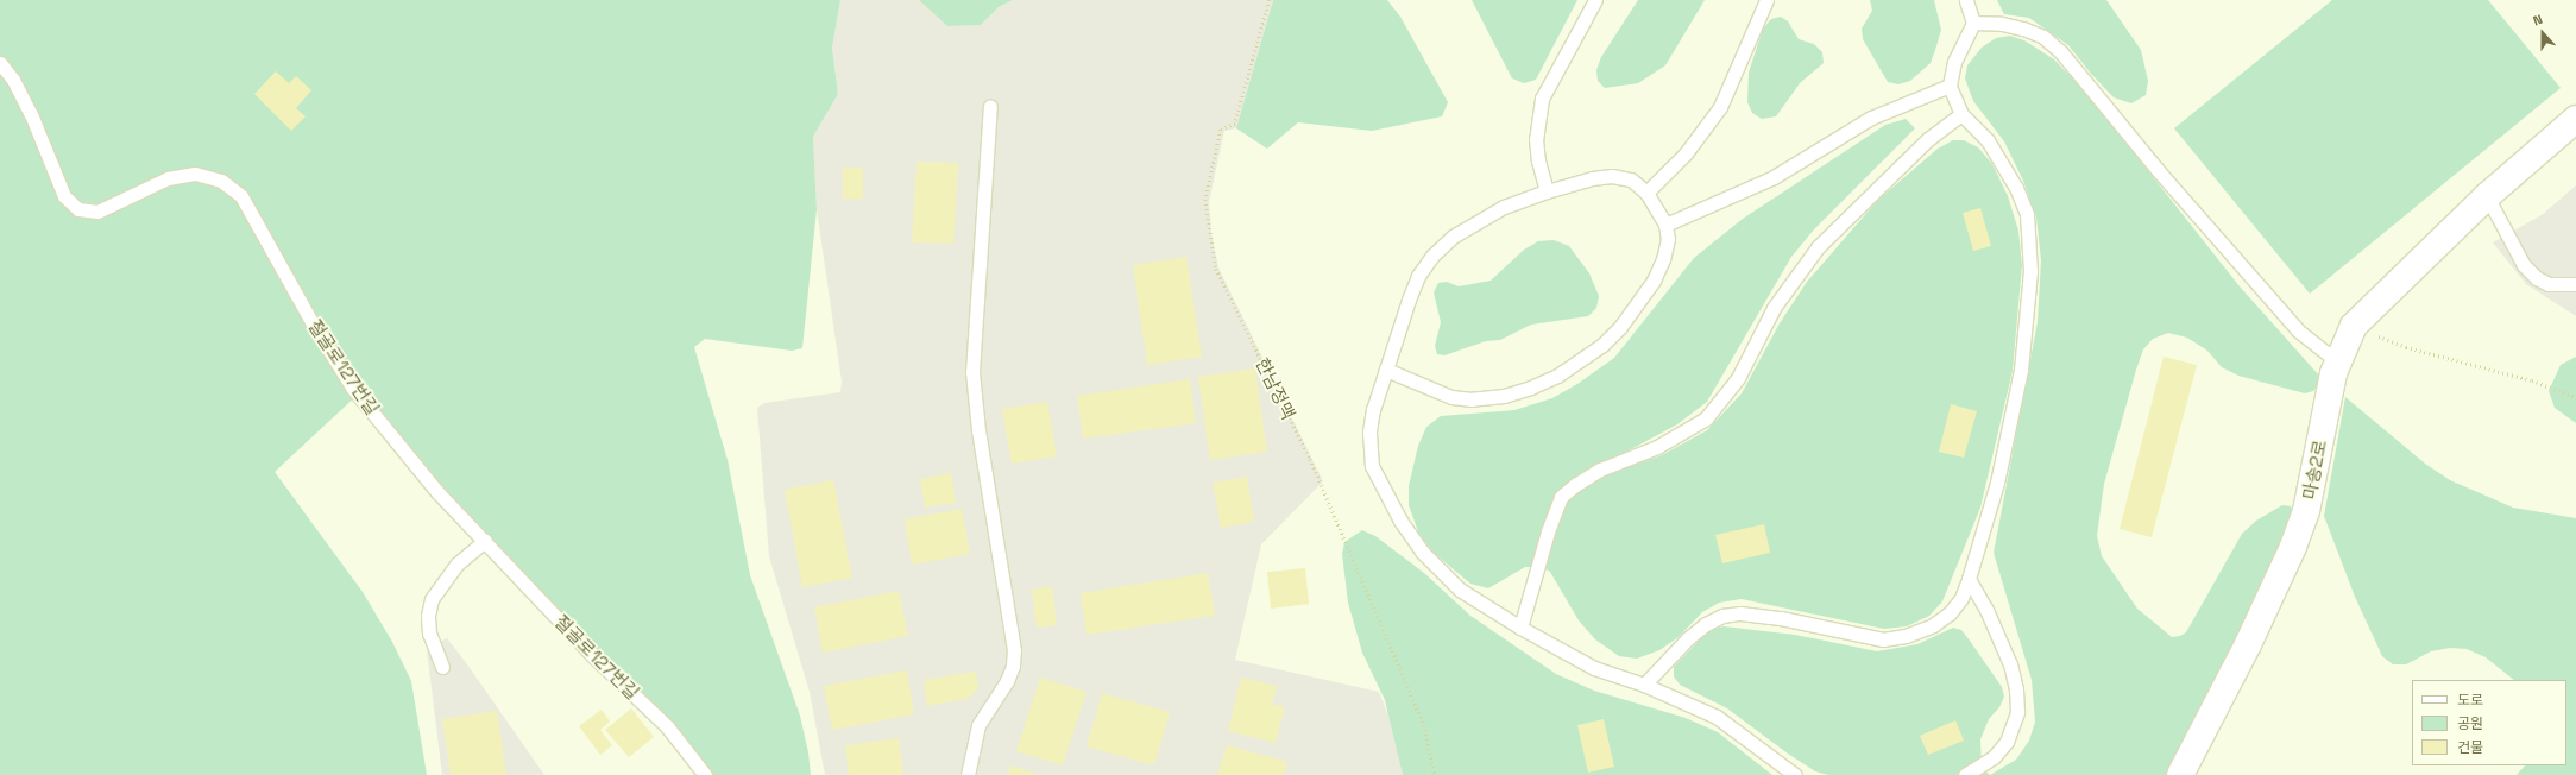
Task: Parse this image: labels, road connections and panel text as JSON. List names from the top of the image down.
{
  "streets": {
    "street": ["마송2로"],
    "lane": ["절골로127번길"],
    "path": ["한남정맥"]
  },
  "legend": ["도로", "공원", "건물"],
  "north": "top"
}
